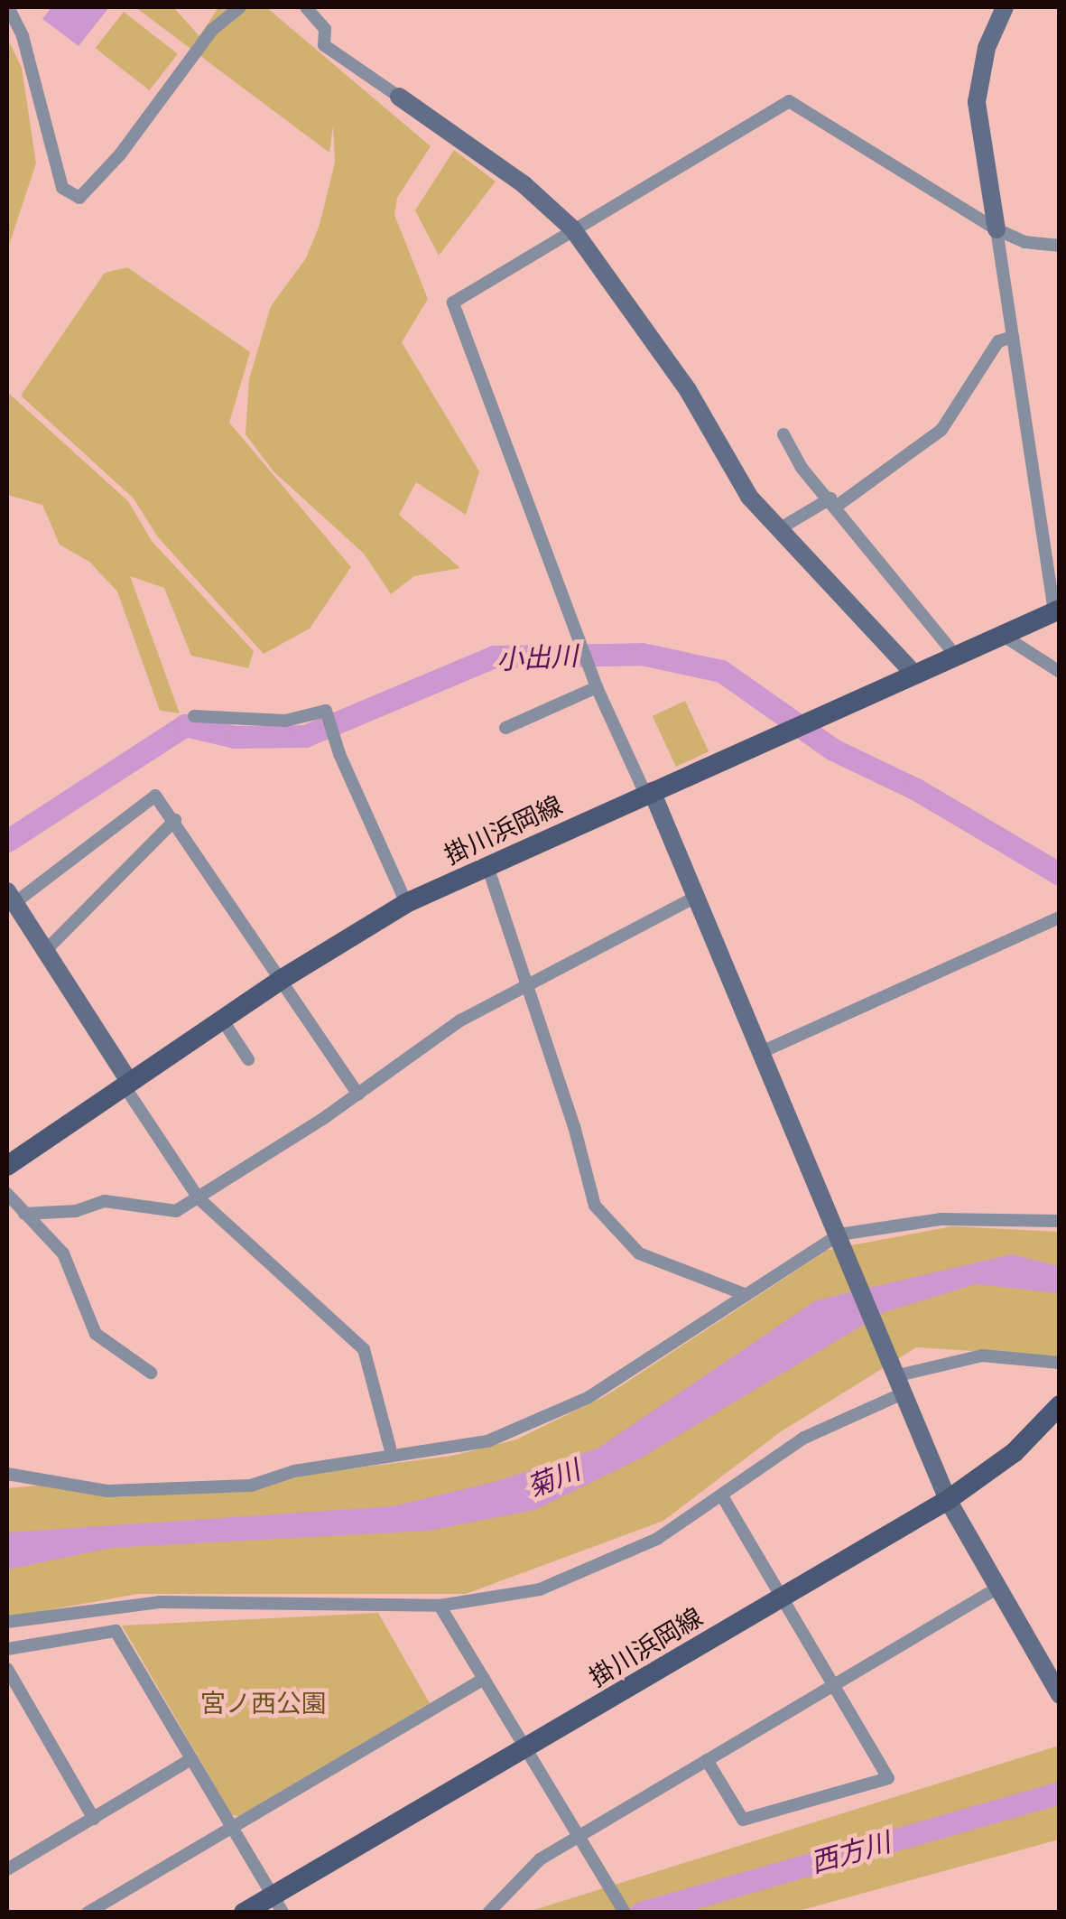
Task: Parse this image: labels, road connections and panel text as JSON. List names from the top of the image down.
{
  "streets": {
    "main road": ["掛川浜岡線"]
  },
  "water": ["小出川", "菊川", "西方川"],
  "parks": ["宮ノ西公園"]
}
